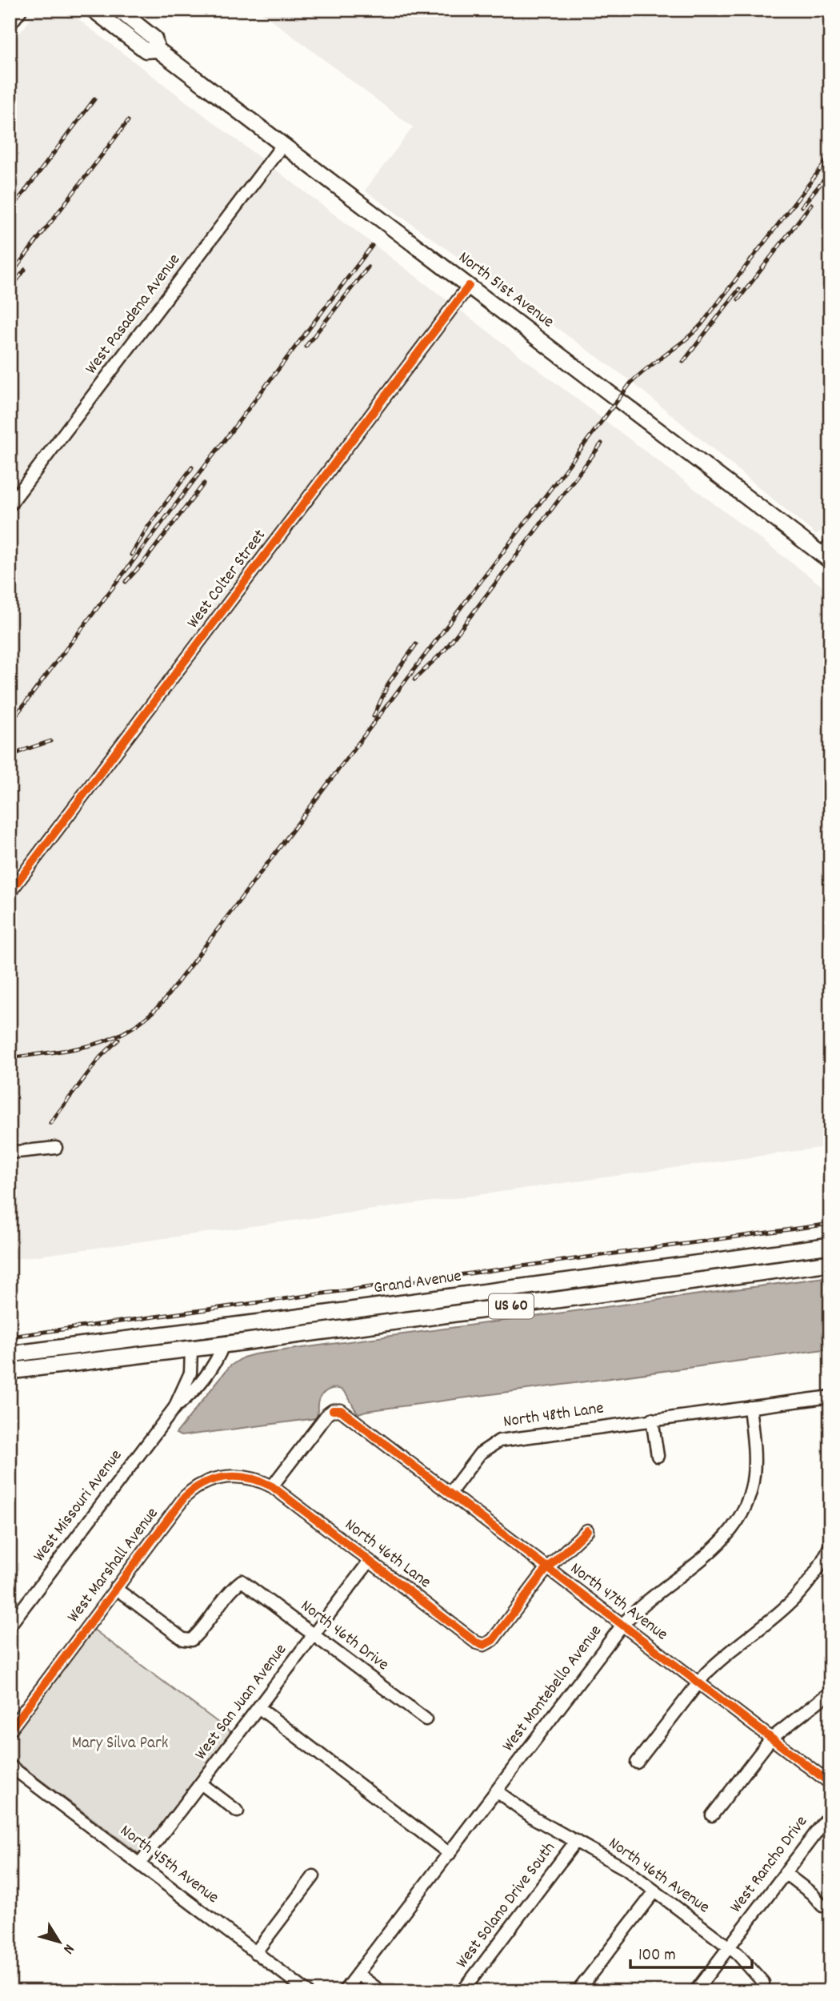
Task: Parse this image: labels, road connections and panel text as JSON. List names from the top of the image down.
{
  "streets": {
    "highway": ["Grand Avenue", "US 60"],
    "main road": ["North 51st Avenue"],
    "street": [
      "West Pasadena Avenue",
      "West Colter Street",
      "North 48th Lane",
      "West Missouri Avenue",
      "North 46th Lane",
      "West Marshall Avenue",
      "North 47th Avenue",
      "North 46th Drive",
      "West Montebello Avenue",
      "West San Juan Avenue",
      "North 45th Avenue",
      "West Rancho Drive",
      "North 46th Avenue",
      "West Solano Drive South"
    ]
  },
  "crossings": [
    ["North 51st Avenue", "West Pasadena Avenue"],
    ["North 51st Avenue", "West Colter Street"],
    ["Grand Avenue", "West Missouri Avenue"],
    ["North 48th Lane", "North 47th Avenue"],
    ["North 48th Lane", "West Montebello Avenue"],
    ["North 46th Lane", "West Marshall Avenue"],
    ["North 46th Lane", "North 47th Avenue"],
    ["North 46th Lane", "West San Juan Avenue"],
    ["West Marshall Avenue", "North 47th Avenue"],
    ["West Marshall Avenue", "North 46th Drive"],
    ["North 47th Avenue", "West Montebello Avenue"],
    ["North 46th Drive", "West San Juan Avenue"],
    ["West Montebello Avenue", "North 46th Avenue"],
    ["West San Juan Avenue", "North 45th Avenue"],
    ["West Rancho Drive", "North 46th Avenue"],
    ["North 46th Avenue", "West Solano Drive South"]
  ],
  "parks": ["Mary Silva Park"],
  "scale_bar": "100 m",
  "north": "bottom right"
}
